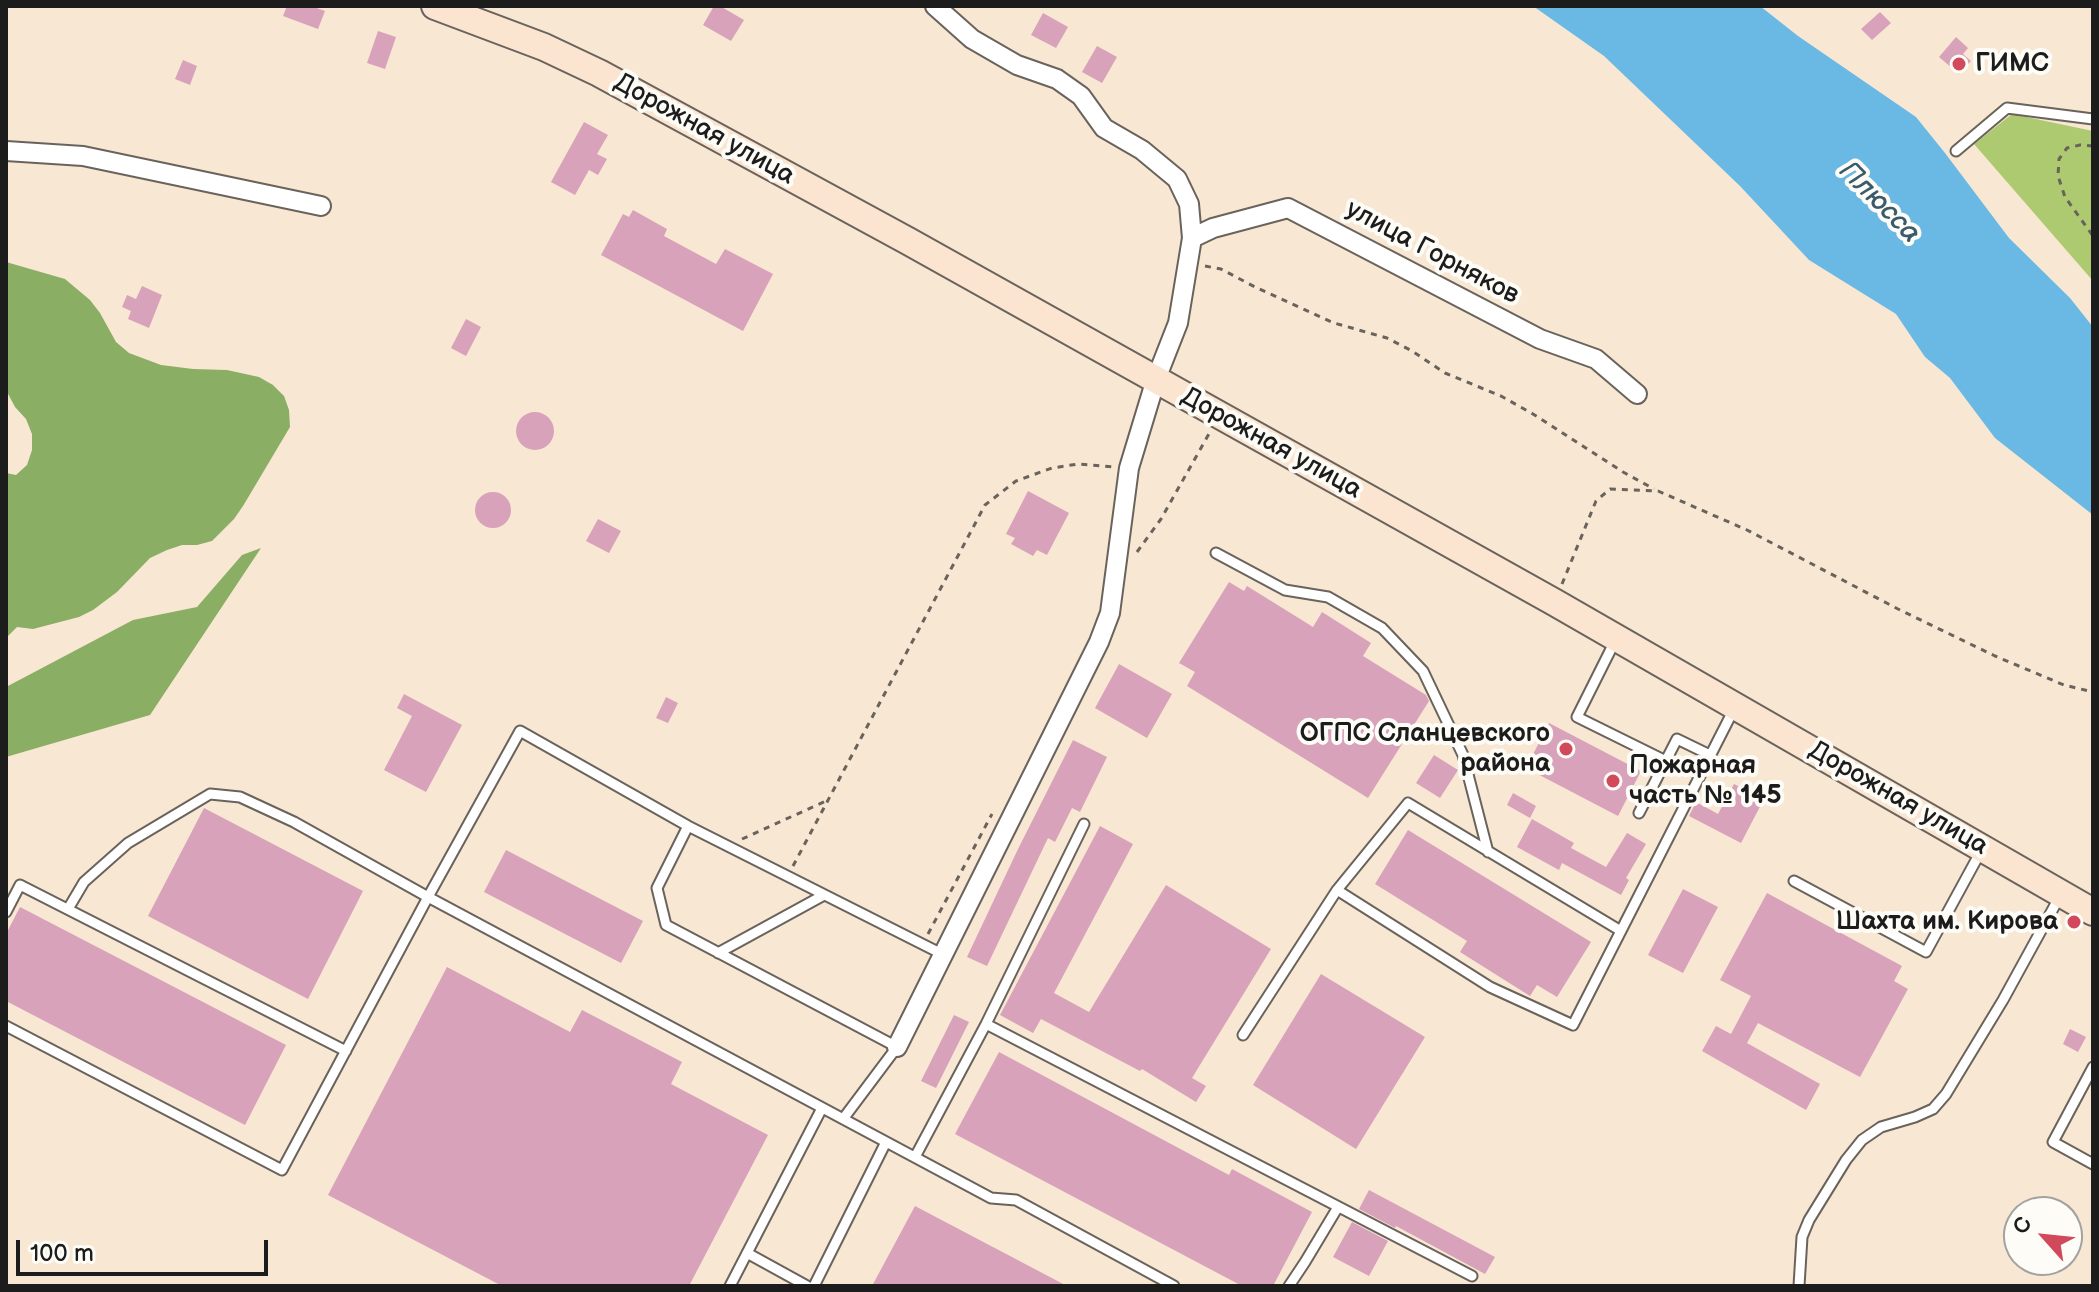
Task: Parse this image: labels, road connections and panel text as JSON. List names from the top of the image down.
{
  "streets": {
    "street": ["Дорожная улица", "улица Горняков"]
  },
  "water": ["Плюсса"],
  "places": [
    "ГИМС",
    "ОГПС Сланцевского района",
    "Пожарная часть № 145",
    "Шахта им. Кирова"
  ],
  "scale_bar": "100 m",
  "north": "top left"
}
